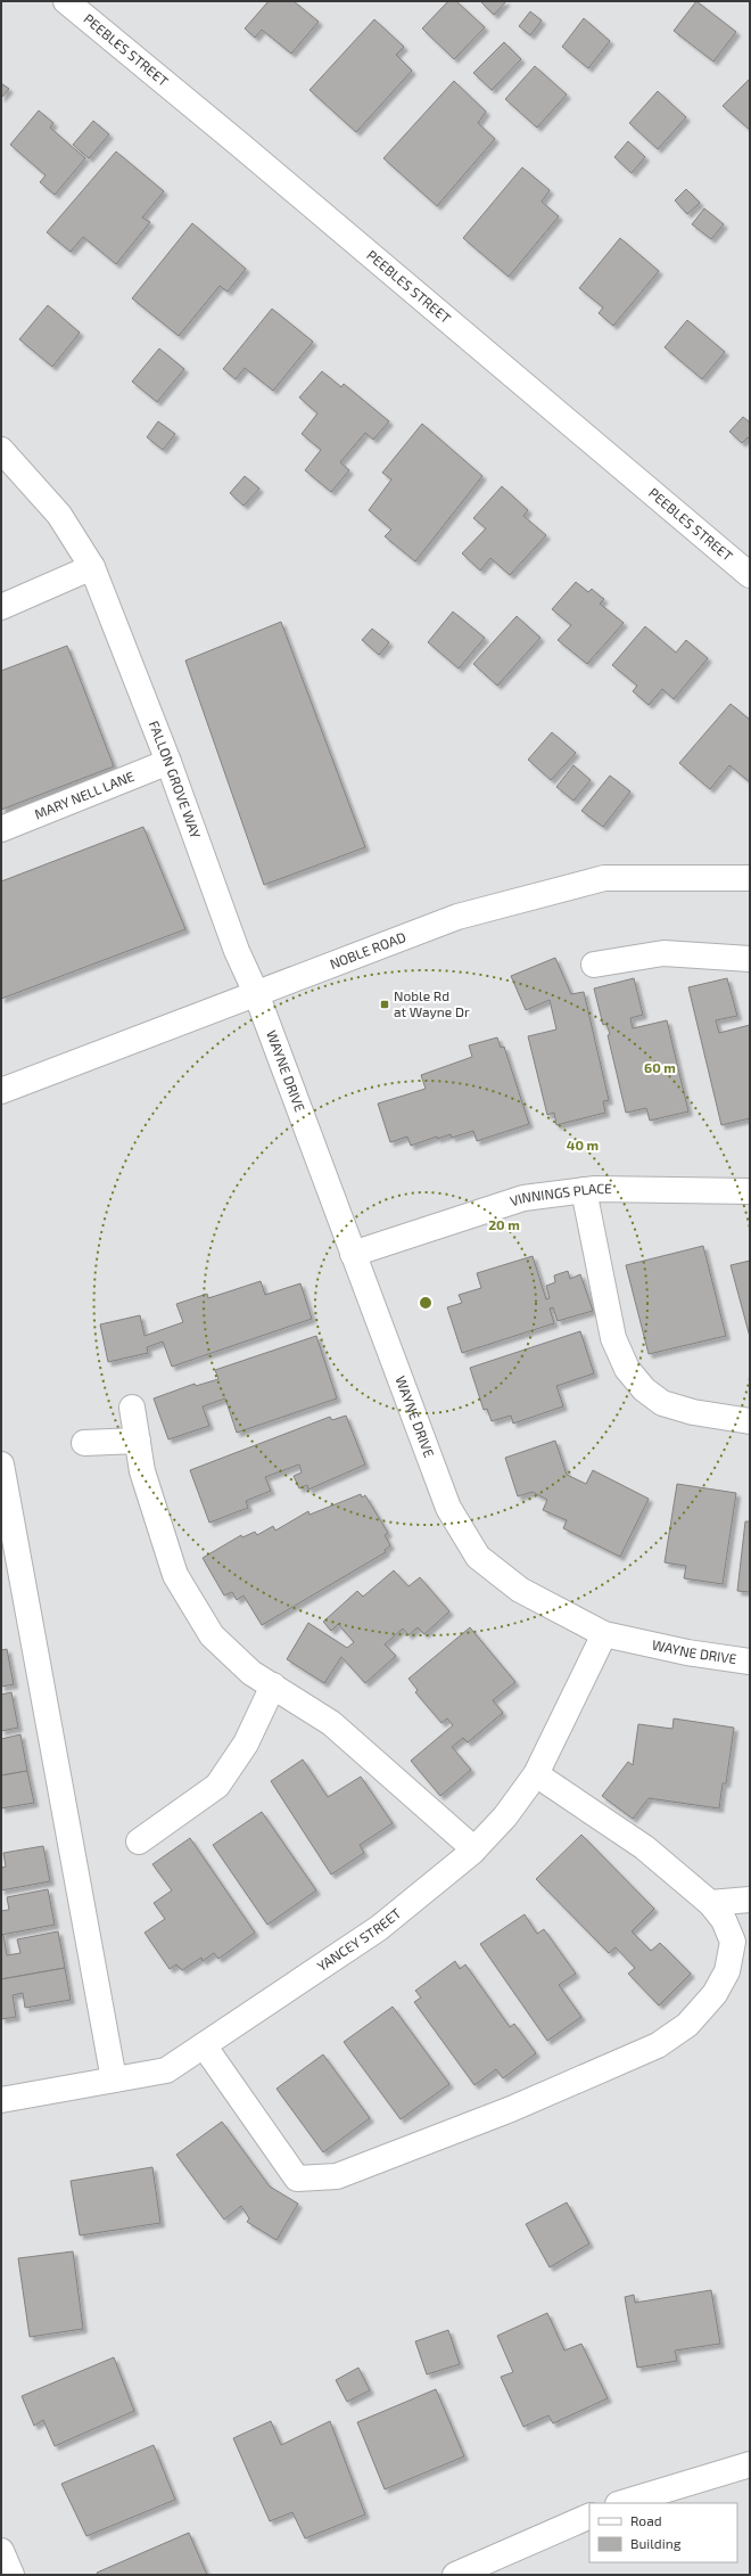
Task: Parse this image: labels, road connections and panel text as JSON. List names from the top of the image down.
{
  "streets": {
    "street": [
      "PEEBLES STREET",
      "FALLON GROVE WAY",
      "MARY NELL LANE",
      "NOBLE ROAD",
      "WAYNE DRIVE",
      "VINNINGS PLACE",
      "YANCEY STREET"
    ]
  },
  "crossings": [
    ["FALLON GROVE WAY", "MARY NELL LANE"],
    ["FALLON GROVE WAY", "NOBLE ROAD"],
    ["FALLON GROVE WAY", "WAYNE DRIVE"],
    ["NOBLE ROAD", "WAYNE DRIVE"],
    ["WAYNE DRIVE", "VINNINGS PLACE"],
    ["WAYNE DRIVE", "YANCEY STREET"]
  ],
  "places": {
    "transit": ["Noble Rd at Wayne Dr"]
  },
  "legend": ["Road", "Building"],
  "rings": ["60 m", "40 m", "20 m"]
}
